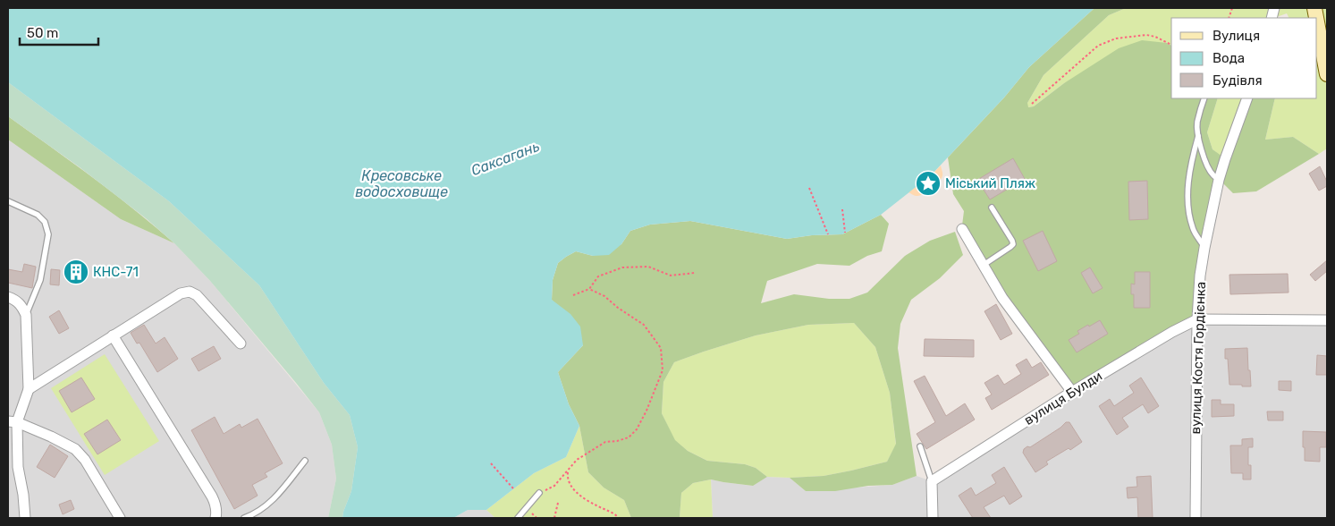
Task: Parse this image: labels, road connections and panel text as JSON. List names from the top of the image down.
{
  "streets": {
    "street": ["вулиця Костя Гордієнка", "вулиця Булди"]
  },
  "crossings": [
    ["вулиця Костя Гордієнка", "вулиця Булди"]
  ],
  "water": ["Саксагань", "Кресовське водосховище"],
  "places": {
    "place": ["Міський Пляж"],
    "building": ["КНС-71"]
  },
  "legend": ["Вулиця", "Вода", "Будівля"],
  "scale_bar": "50 m"
}
